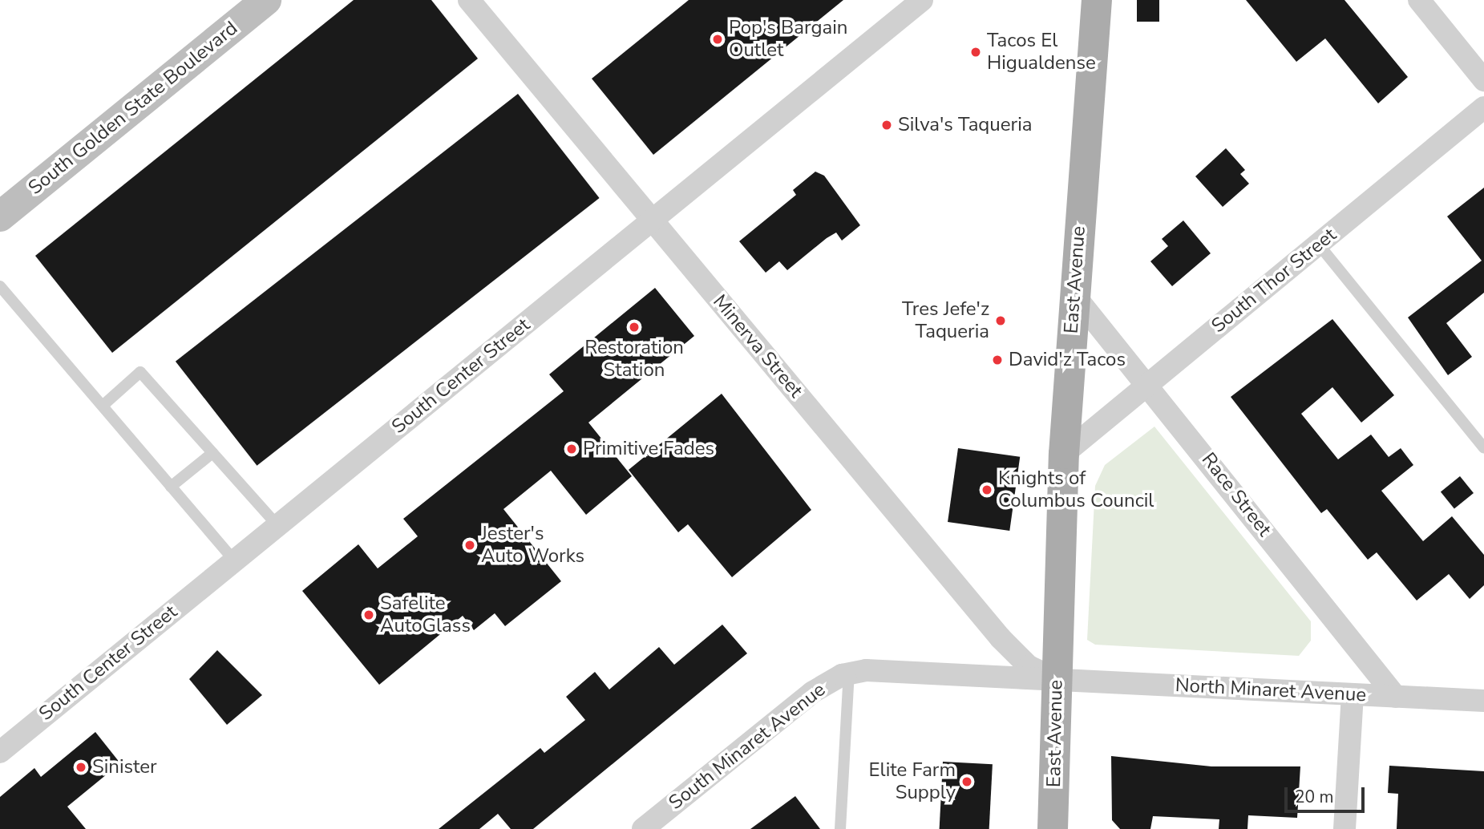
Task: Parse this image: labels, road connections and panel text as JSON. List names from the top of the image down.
{
  "streets": {
    "main road": ["South Golden State Boulevard", "East Avenue"],
    "street": [
      "South Thor Street",
      "Minerva Street",
      "South Center Street",
      "Race Street",
      "North Minaret Avenue",
      "South Minaret Avenue"
    ]
  },
  "crossings": [
    ["East Avenue", "South Thor Street"],
    ["East Avenue", "Minerva Street"],
    ["East Avenue", "Race Street"],
    ["East Avenue", "North Minaret Avenue"],
    ["East Avenue", "South Minaret Avenue"],
    ["South Thor Street", "Race Street"],
    ["Minerva Street", "South Center Street"],
    ["Minerva Street", "North Minaret Avenue"],
    ["Minerva Street", "South Minaret Avenue"],
    ["Race Street", "North Minaret Avenue"],
    ["North Minaret Avenue", "South Minaret Avenue"]
  ],
  "places": [
    "Pop's Bargain Outlet",
    "Tacos El Higualdense",
    "Silva's Taqueria",
    "Tres Jefe'z Taqueria",
    "Restoration Station",
    "David'z Tacos",
    "Primitive Fades",
    "Knights of Columbus Council",
    "Jester's Auto Works",
    "Safelite AutoGlass",
    "Sinister",
    "Elite Farm Supply"
  ],
  "scale_bar": "20 m"
}
